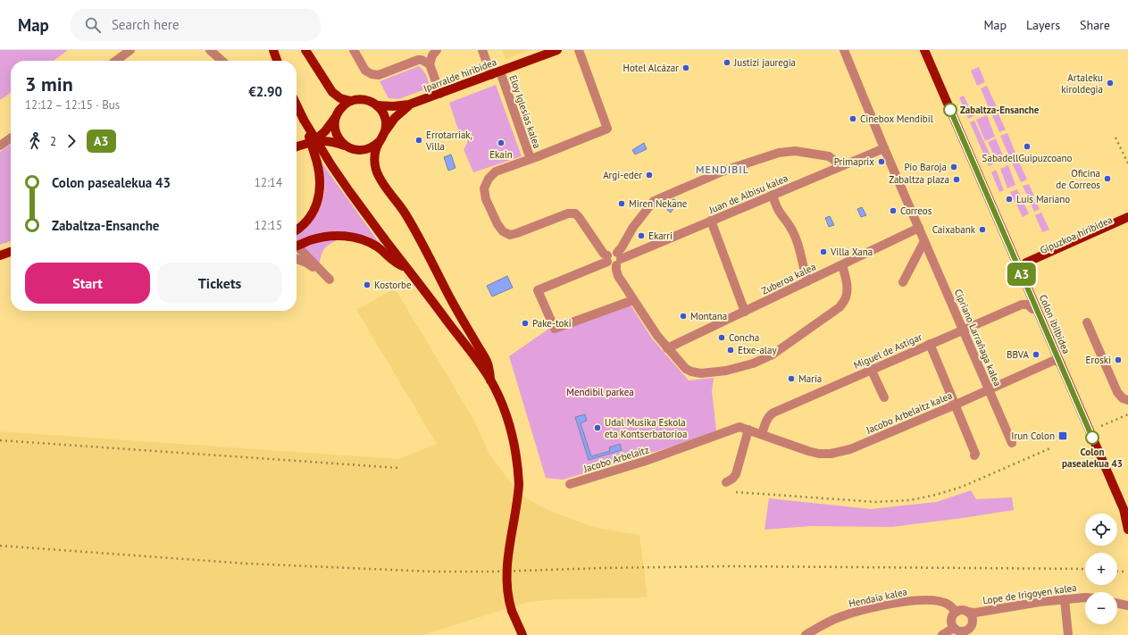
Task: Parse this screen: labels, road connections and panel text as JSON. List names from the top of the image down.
{
  "streets": {
    "main road": ["Iparralde hiribidea", "Gipuzkoa hiribidea", "Colon ibilbidea"],
    "street": [
      "Eloy Iglesias kalea",
      "Juan de Albisu kalea",
      "Zuberoa kalea",
      "Cipriano Larrañaga kalea",
      "Miguel de Astigar",
      "Jacobo Arbelaitz kalea",
      "Jacobo Arbelaitz",
      "Lope de Irigoyen kalea",
      "Hendaia kalea"
    ]
  },
  "crossings": [
    ["Iparralde hiribidea", "Eloy Iglesias kalea"],
    ["Gipuzkoa hiribidea", "Colon ibilbidea"],
    ["Colon ibilbidea", "Miguel de Astigar"],
    ["Colon ibilbidea", "Jacobo Arbelaitz kalea"],
    ["Cipriano Larrañaga kalea", "Miguel de Astigar"],
    ["Cipriano Larrañaga kalea", "Jacobo Arbelaitz kalea"],
    ["Miguel de Astigar", "Jacobo Arbelaitz kalea"],
    ["Miguel de Astigar", "Jacobo Arbelaitz"],
    ["Jacobo Arbelaitz kalea", "Jacobo Arbelaitz"],
    ["Lope de Irigoyen kalea", "Hendaia kalea"]
  ],
  "districts": ["MENDIBIL"],
  "parks": ["Mendibil parkea"],
  "places": {
    "other": [
      "Justizi jauregia",
      "Hotel Alcázar",
      "Artaleku kiroldegia",
      "Zabaltza-Ensanche",
      "Cinebox Mendibil",
      "Errotarriak, Villa",
      "Ekain",
      "SabadellGuipuzcoano",
      "Primaprix",
      "Pío Baroja",
      "Argi-eder",
      "Oficina de Correos",
      "Zabaltza plaza",
      "Luis Mariano",
      "Miren Nekane",
      "Correos",
      "Caixabank",
      "Ekarri",
      "Villa Xana",
      "Kostorbe",
      "Montana",
      "Pake-toki",
      "Concha",
      "Etxe-alay",
      "BBVA",
      "Eroski",
      "María",
      "Udal Musika Eskola eta Kontserbatorioa",
      "Colon pasealekua 43"
    ],
    "transit": ["Irun Colon"]
  },
  "lines": ["bus line A3"],
  "page": {
    "header": "Map",
    "search": "Search here",
    "nav": ["Map", "Layers", "Share"],
    "on_map": "A3",
    "heading": ["3 min", "12:12 – 12:15 · Bus", "€2.90"],
    "legs": ["2", "A3"],
    "list": [
      {
        "name": "Colon pasealekua 43",
        "value": "12:14"
      },
      {
        "name": "Zabaltza-Ensanche",
        "value": "12:15"
      }
    ],
    "buttons": ["Start", "Tickets"],
    "map_buttons": ["+", "−"]
  }
}
